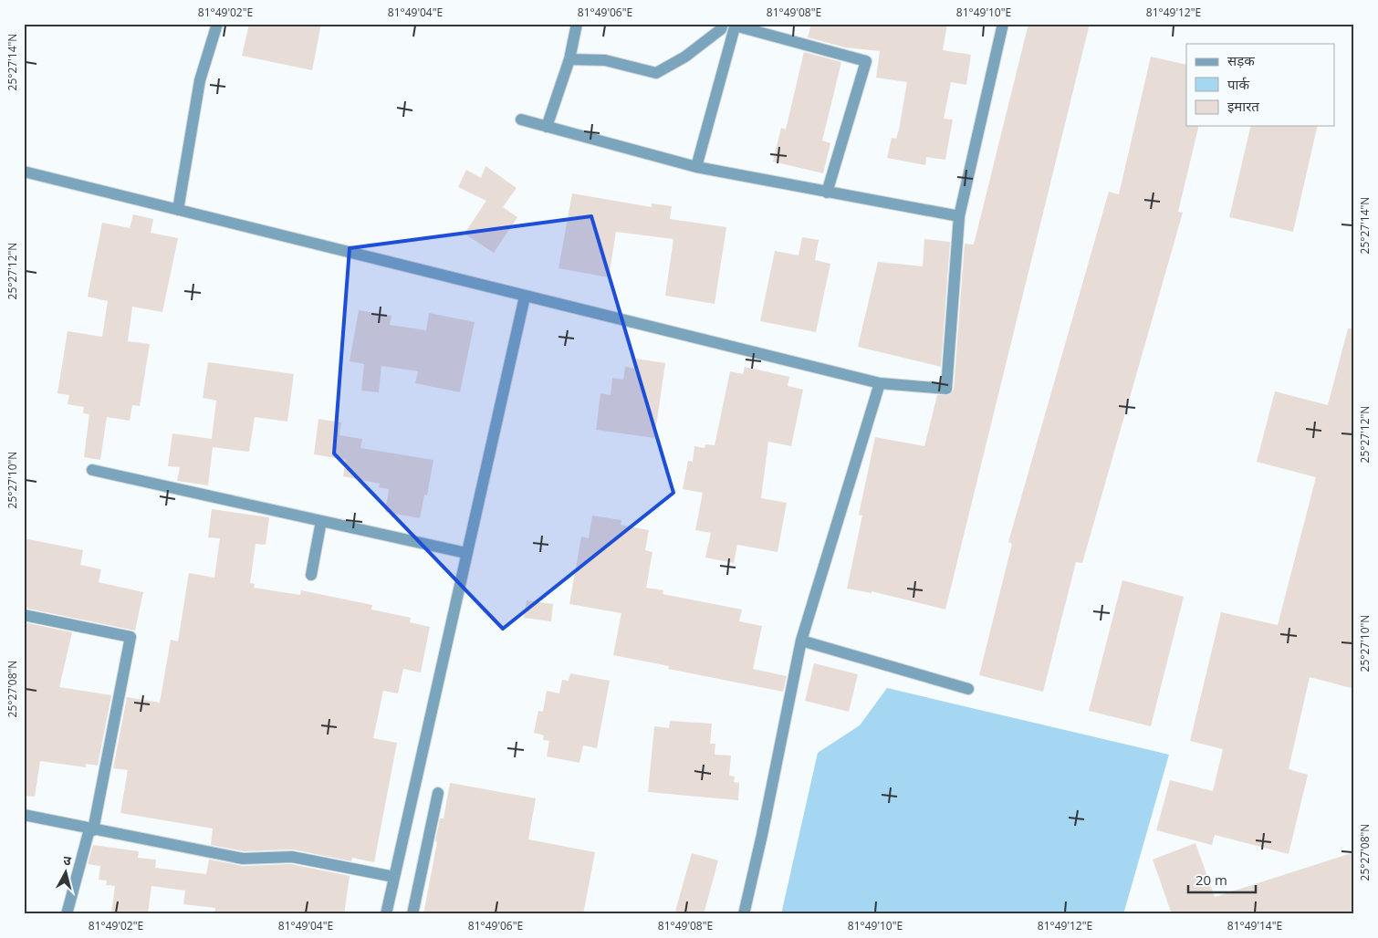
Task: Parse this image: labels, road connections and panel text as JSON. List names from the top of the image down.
{
  "legend": ["सड़क", "पार्क", "इमारत"],
  "scale_bar": "20 m",
  "north": "top",
  "coordinates": [
    "81°49'02\"E",
    "81°49'04\"E",
    "81°49'06\"E",
    "81°49'08\"E",
    "81°49'10\"E",
    "81°49'12\"E",
    "25°27'14\"N",
    "25°27'12\"N",
    "25°27'10\"N",
    "25°27'08\"N",
    "81°49'14\"E"
  ]
}
